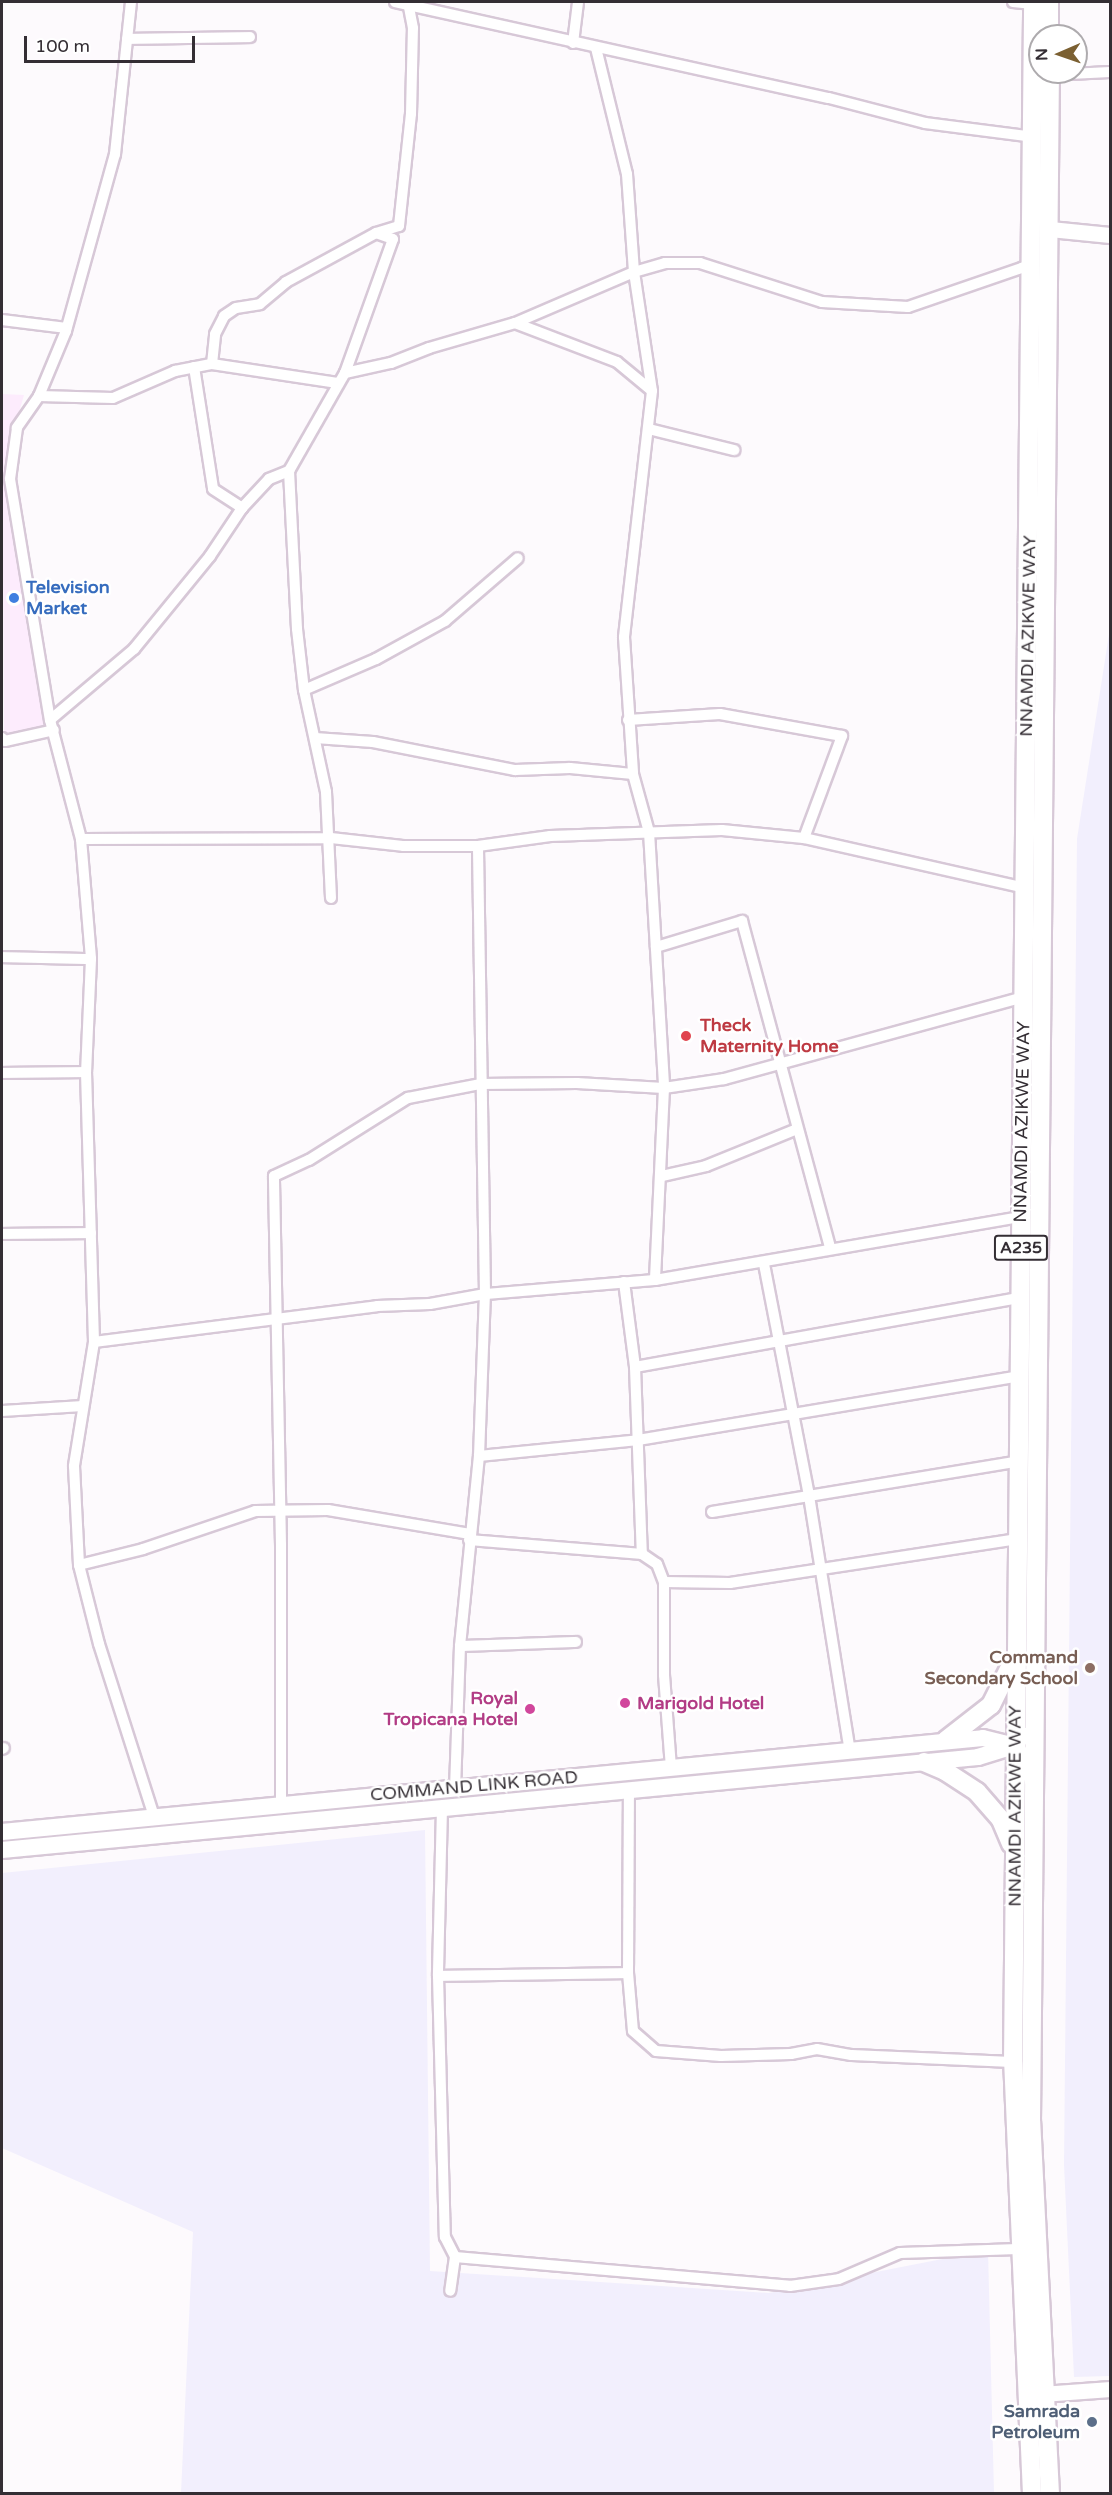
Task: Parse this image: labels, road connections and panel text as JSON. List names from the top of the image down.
{
  "streets": {
    "highway": ["NNAMDI AZIKWE WAY", "A235"],
    "main road": ["COMMAND LINK ROAD"]
  },
  "crossings": [
    ["NNAMDI AZIKWE WAY", "COMMAND LINK ROAD"]
  ],
  "places": [
    "Television Market",
    "Theck Maternity Home",
    "Command Secondary School",
    "Marigold Hotel",
    "Royal Tropicana Hotel",
    "Samrada Petroleum"
  ],
  "scale_bar": "100 m",
  "north": "left"
}
